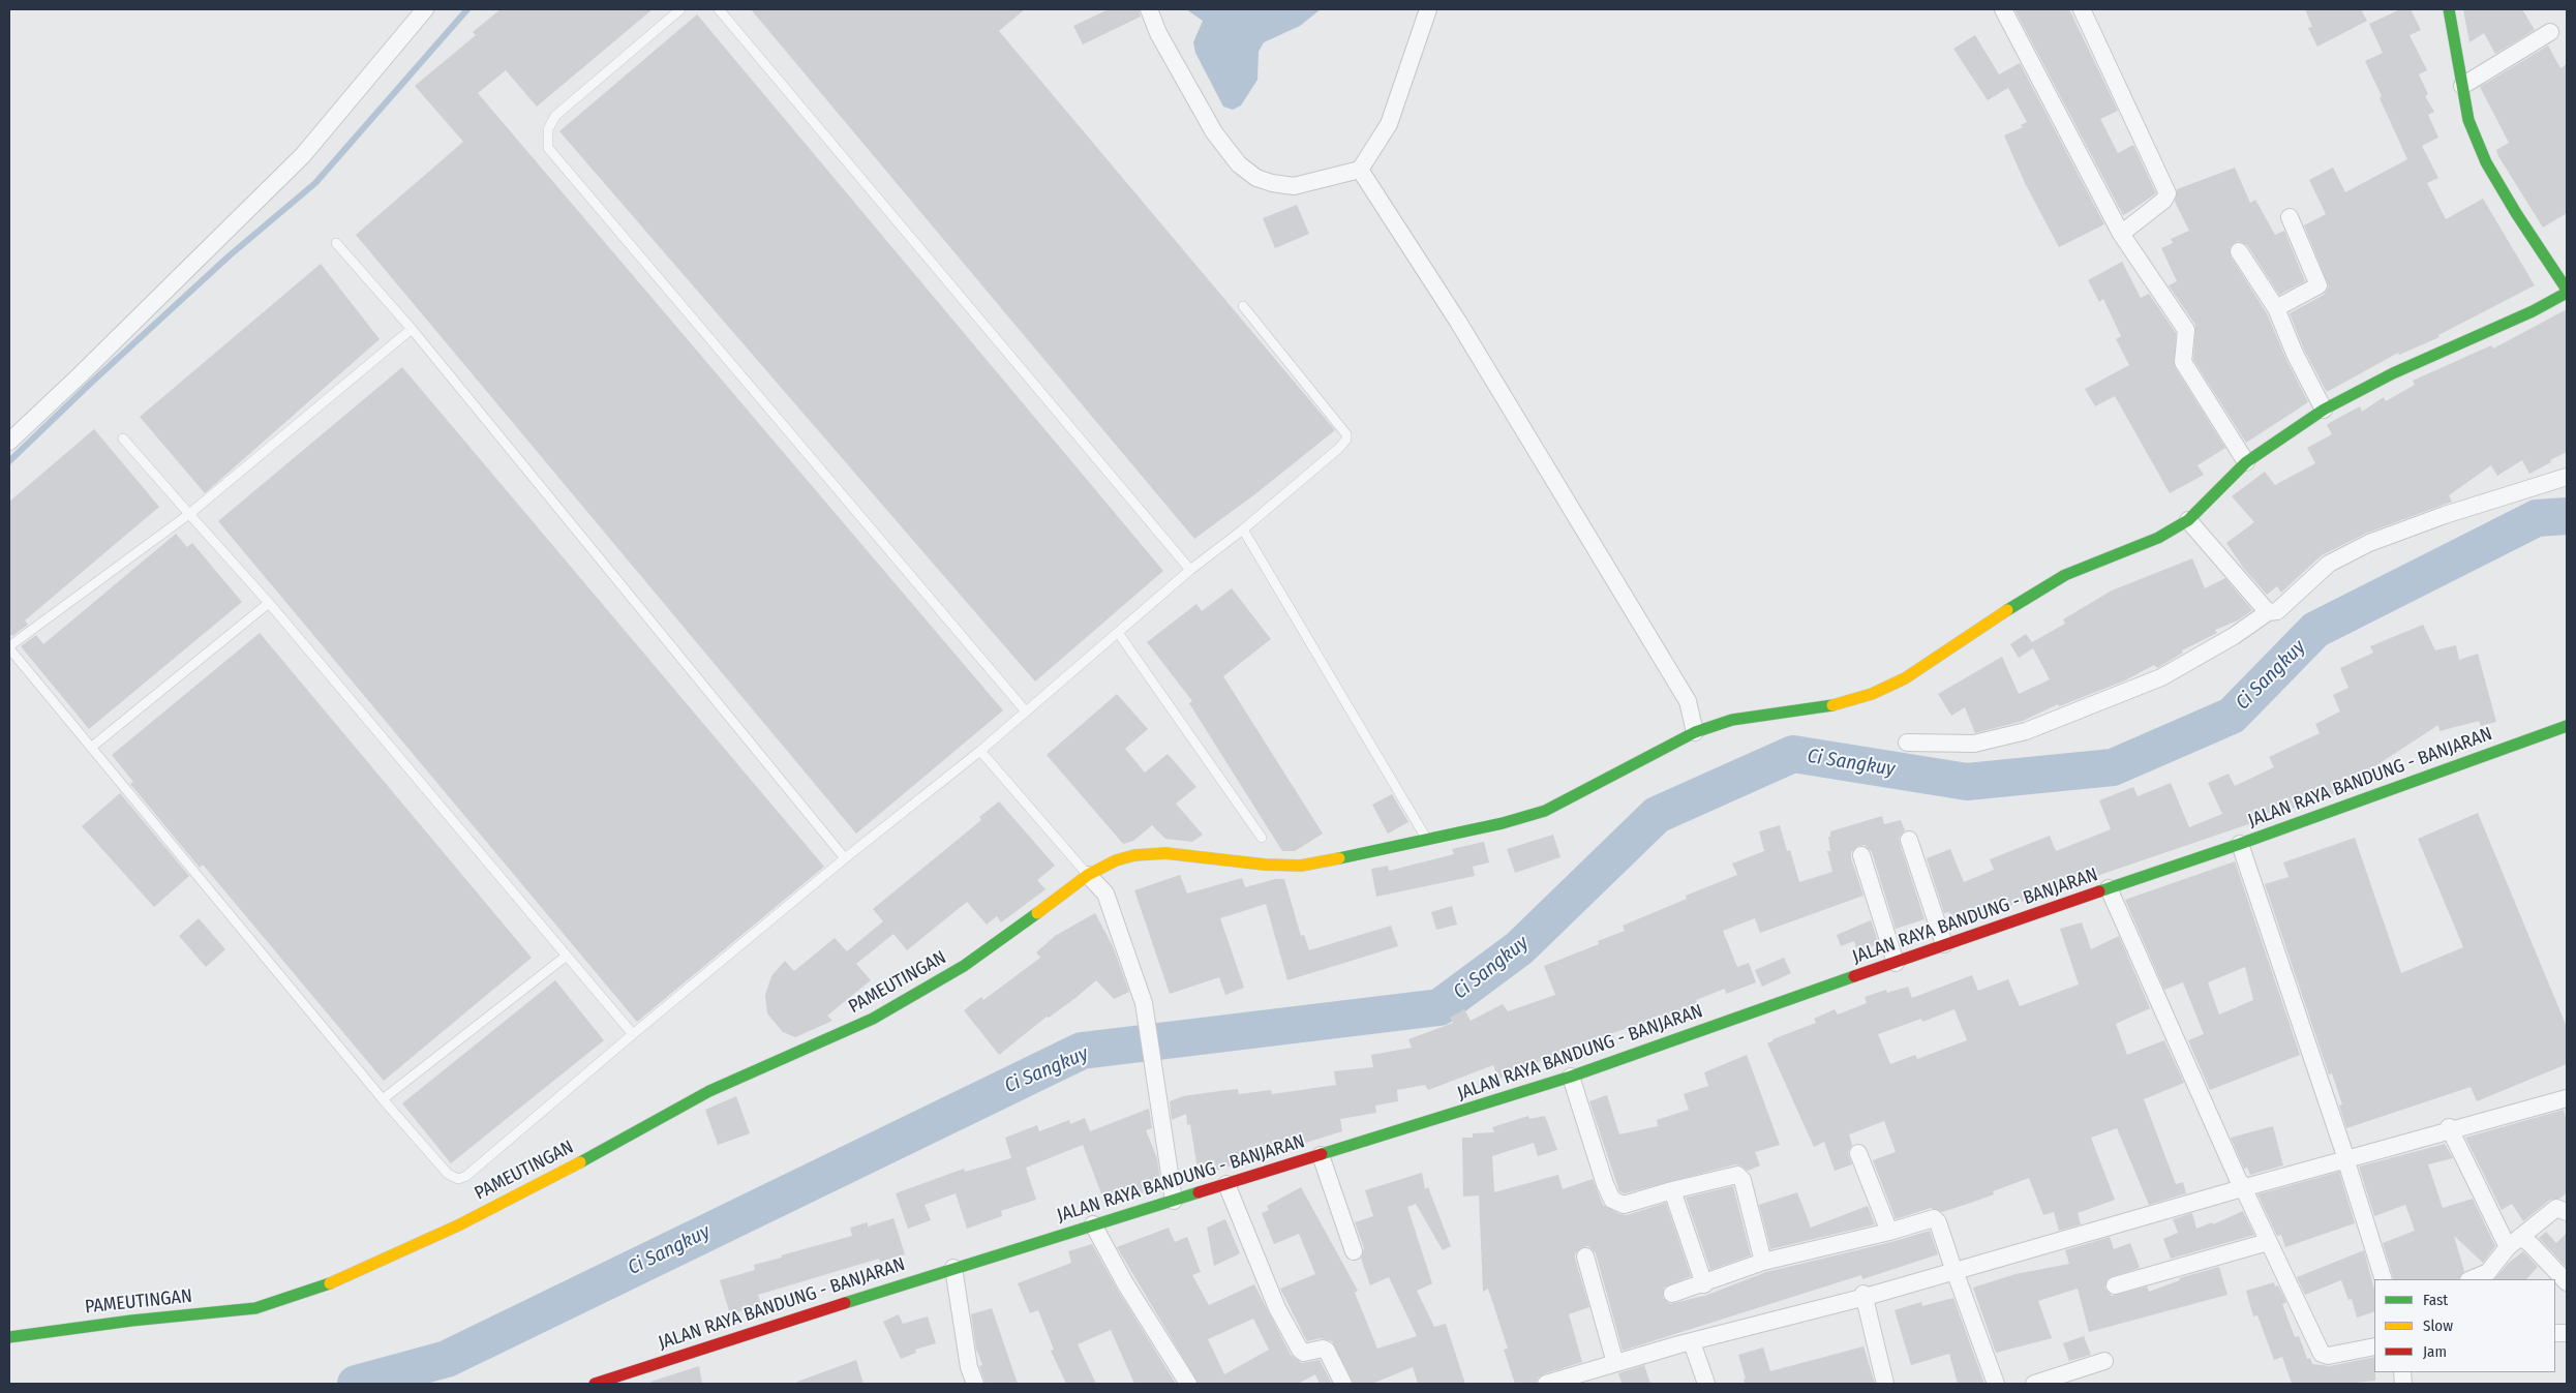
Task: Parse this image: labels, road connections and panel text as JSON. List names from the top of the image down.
{
  "streets": {
    "street": ["JALAN RAYA BANDUNG - BANJARAN", "PAMEUTINGAN"]
  },
  "water": ["Ci Sangkuy"],
  "legend": ["Fast", "Slow", "Jam"]
}
